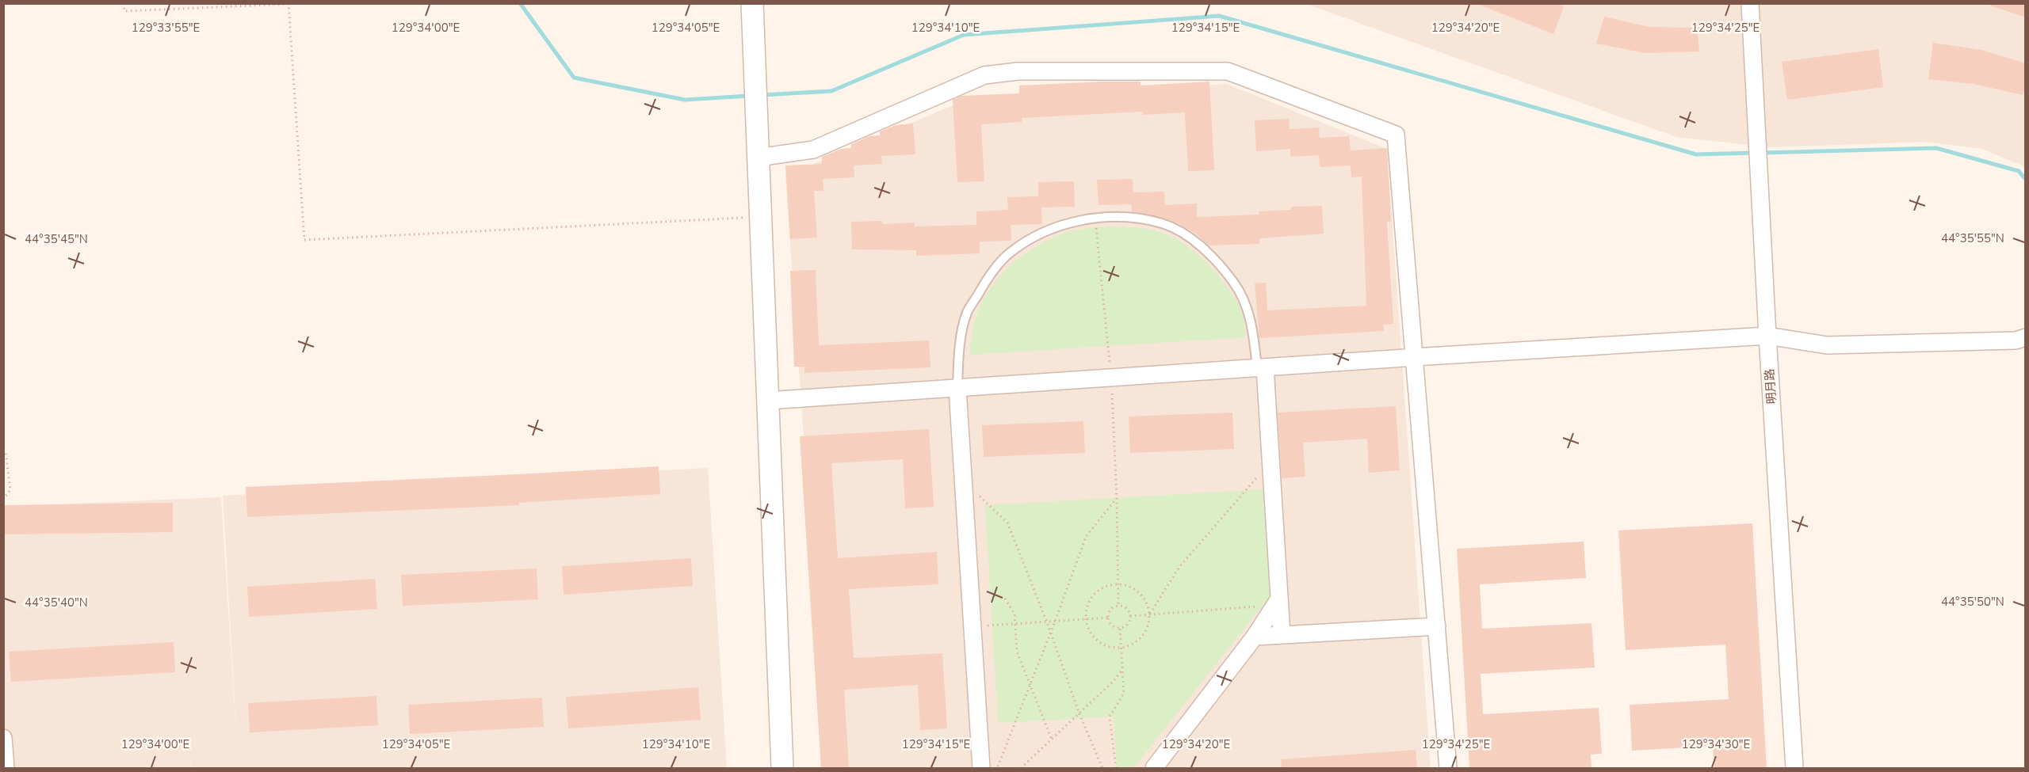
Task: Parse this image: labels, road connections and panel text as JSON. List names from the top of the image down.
{
  "streets": {
    "street": ["明月路"]
  },
  "coordinates": [
    "129°33'55\"E",
    "129°34'00\"E",
    "129°34'05\"E",
    "129°34'10\"E",
    "129°34'15\"E",
    "129°34'20\"E",
    "129°34'25\"E",
    "44°35'55\"N",
    "44°35'45\"N",
    "44°35'50\"N",
    "44°35'40\"N",
    "129°34'30\"E"
  ]
}
